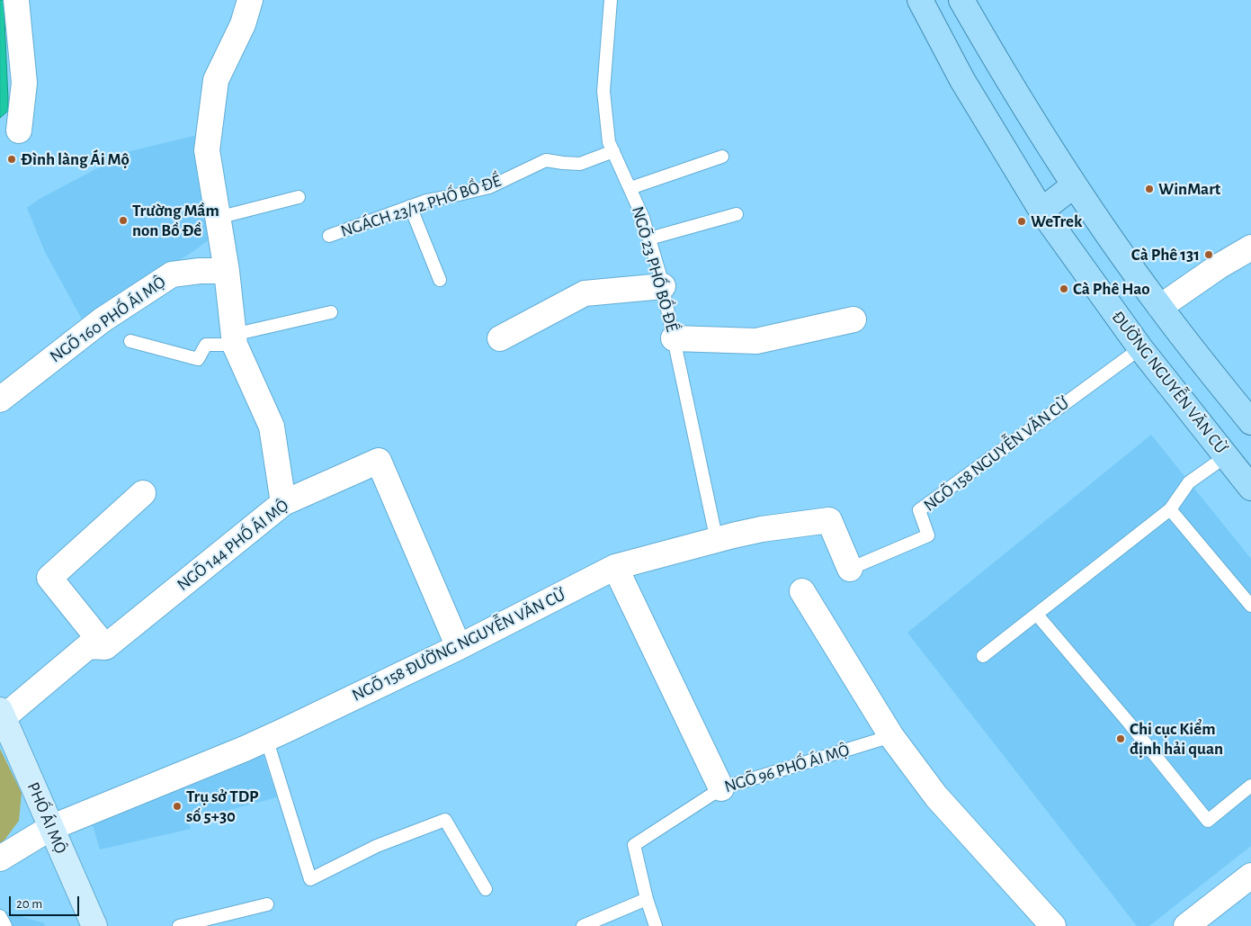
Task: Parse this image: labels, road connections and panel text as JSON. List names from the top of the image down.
{
  "streets": {
    "main road": ["ĐƯỜNG NGUYỄN VĂN CỪ"],
    "street": [
      "NGÕ 160 PHỐ ÁI MỘ",
      "NGÕ 144 PHỐ ÁI MỘ",
      "NGÕ 158 ĐƯỜNG NGUYỄN VĂN CỪ",
      "PHỐ ÁI MỘ"
    ],
    "lane": [
      "NGÁCH 23/12 PHỐ BỒ ĐỀ",
      "NGÕ 23 PHỐ BỒ ĐỀ",
      "NGÕ 158 NGUYỄN VĂN CỪ",
      "NGÕ 96 PHỐ ÁI MỘ"
    ]
  },
  "crossings": [
    ["NGÁCH 23/12 PHỐ BỒ ĐỀ", "NGÕ 23 PHỐ BỒ ĐỀ"],
    ["NGÕ 23 PHỐ BỒ ĐỀ", "NGÕ 158 ĐƯỜNG NGUYỄN VĂN CỪ"],
    ["ĐƯỜNG NGUYỄN VĂN CỪ", "NGÕ 158 NGUYỄN VĂN CỪ"],
    ["NGÕ 158 NGUYỄN VĂN CỪ", "NGÕ 158 ĐƯỜNG NGUYỄN VĂN CỪ"],
    ["NGÕ 144 PHỐ ÁI MỘ", "NGÕ 158 ĐƯỜNG NGUYỄN VĂN CỪ"],
    ["NGÕ 158 ĐƯỜNG NGUYỄN VĂN CỪ", "PHỐ ÁI MỘ"]
  ],
  "places": [
    "Đình làng Ái Mộ",
    "WinMart",
    "Trường Mầm non Bồ Đề",
    "WeTrek",
    "Cà Phê 131",
    "Cà Phê Hao",
    "Chi cục Kiểm định hải quan",
    "Trụ sở TDP số 5+30"
  ],
  "scale_bar": "20 m"
}
